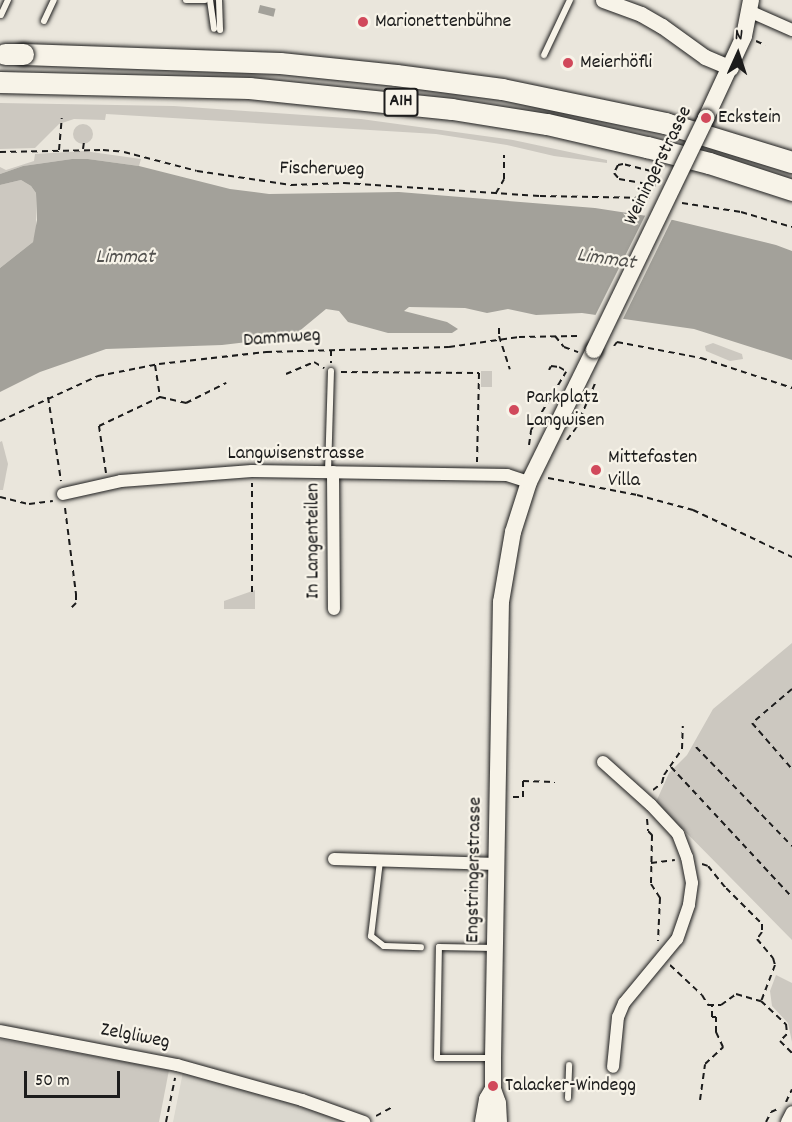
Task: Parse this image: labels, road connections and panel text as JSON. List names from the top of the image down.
{
  "streets": {
    "highway": ["A1H"],
    "main road": ["Weiningerstrasse", "Engstringerstrasse"],
    "street": ["Langwisenstrasse", "In Langenteilen", "Zelgliweg"],
    "path": ["Fischerweg", "Dammweg"]
  },
  "crossings": [
    ["Weiningerstrasse", "Langwisenstrasse"],
    ["Weiningerstrasse", "Engstringerstrasse"],
    ["Langwisenstrasse", "In Langenteilen"]
  ],
  "water": ["Limmat"],
  "places": [
    "Marionettenbühne",
    "Meierhöfli",
    "Eckstein",
    "Parkplatz Langwisen",
    "Mittefasten Villa",
    "Talacker-Windegg"
  ],
  "scale_bar": "50 m",
  "north": "top"
}
